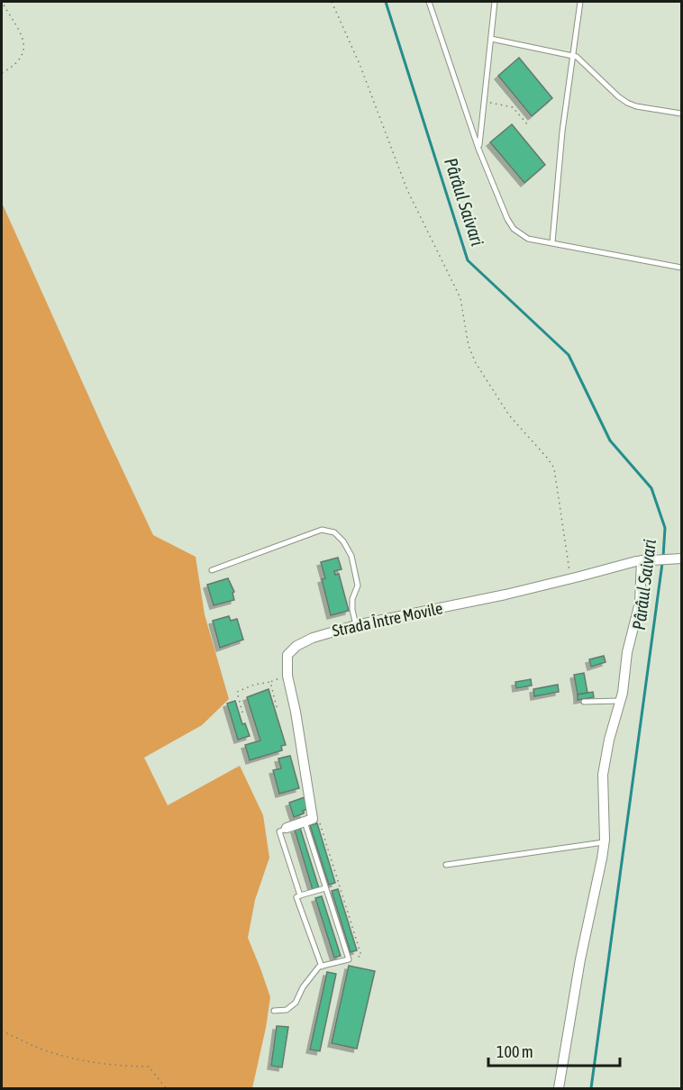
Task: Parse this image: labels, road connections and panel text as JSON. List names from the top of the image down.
{
  "streets": {
    "street": ["Strada Între Movile"]
  },
  "water": ["Pârâul Saivari"],
  "scale_bar": "100 m"
}
